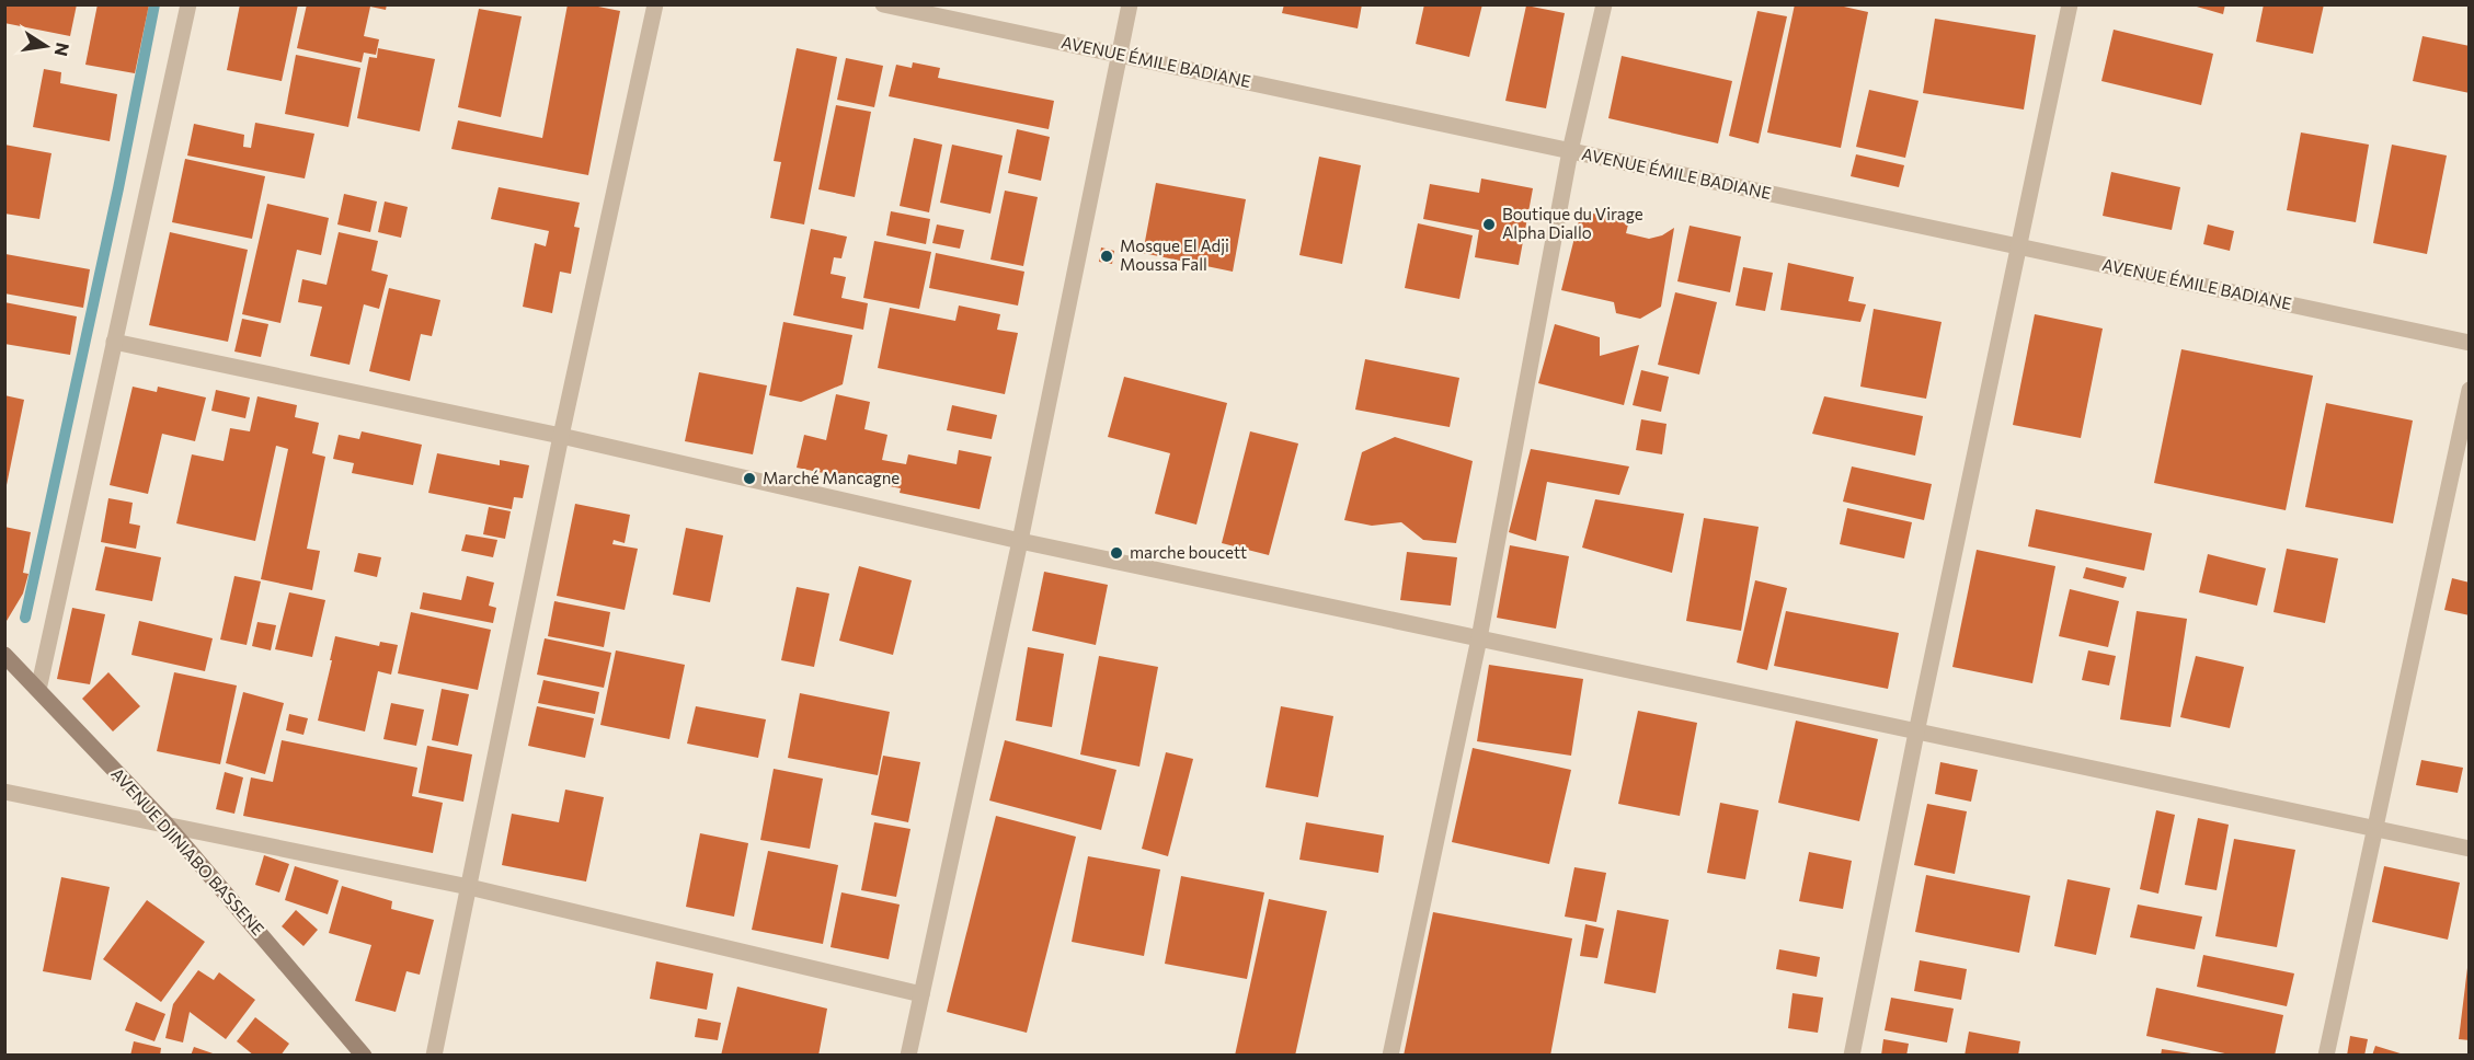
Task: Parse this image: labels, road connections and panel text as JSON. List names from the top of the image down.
{
  "streets": {
    "main road": ["AVENUE DJINIABO BASSENE"],
    "street": ["AVENUE ÉMILE BADIANE"]
  },
  "places": [
    "Boutique du Virage Alpha Diallo",
    "Mosque El Adji Moussa Fall",
    "Marché Mancagne",
    "marche boucett"
  ],
  "north": "right"
}
